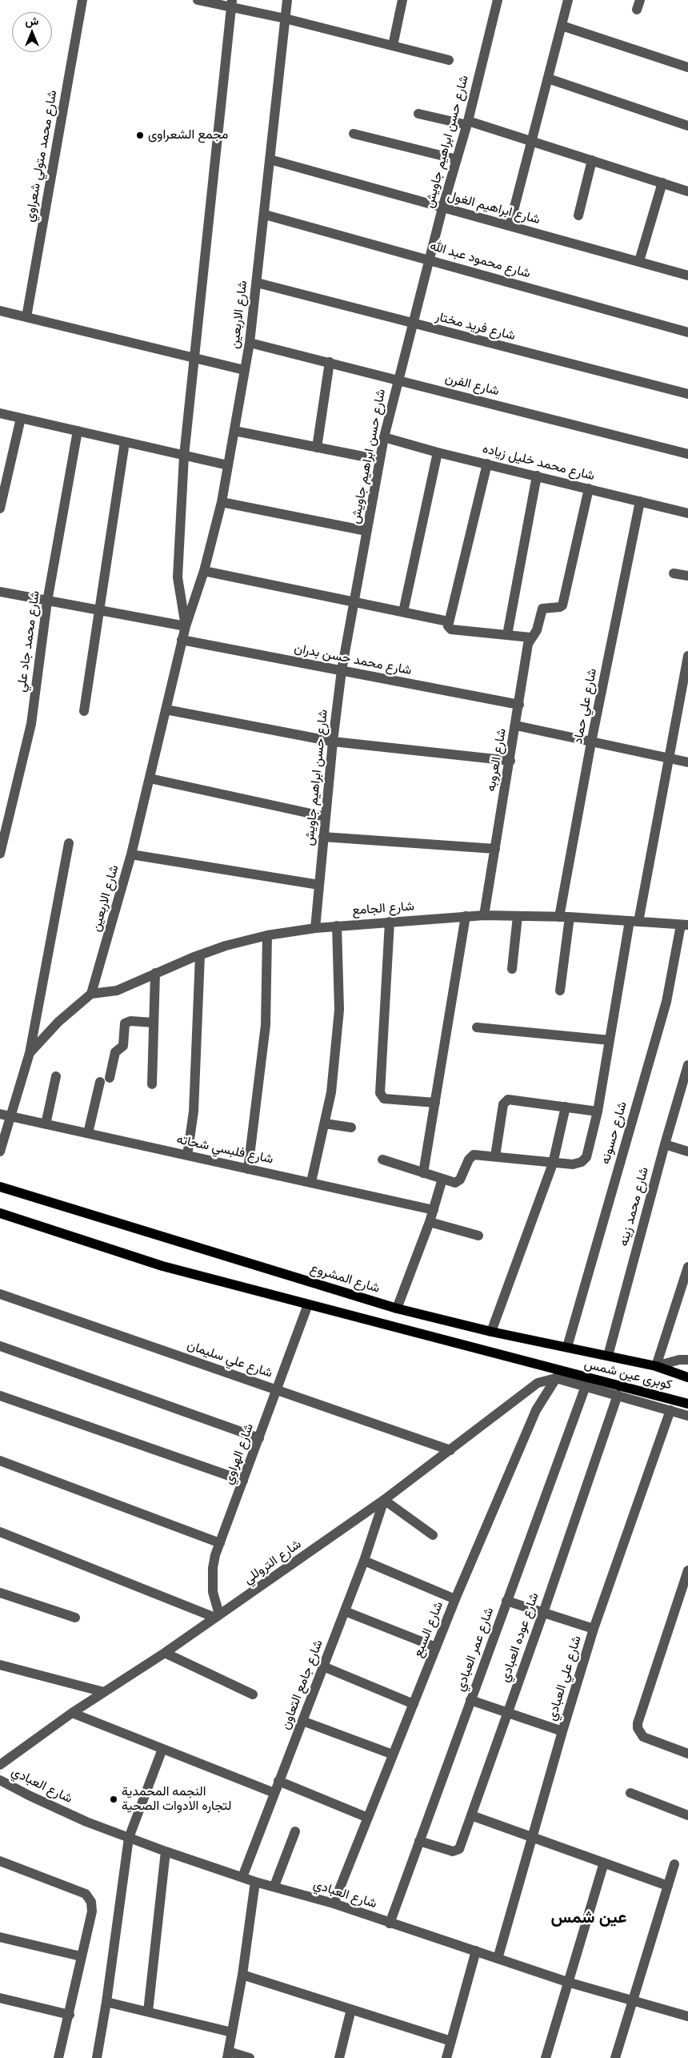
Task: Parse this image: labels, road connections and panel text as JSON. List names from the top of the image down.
{
  "streets": {
    "main road": ["شارع المشروع", "كوبرى عين شمس"],
    "street": [
      "شارع حسن ابراهيم جاويش",
      "شارع محمد متولي شعراوي",
      "شارع ابراهيم الغول",
      "شارع محمود عبد الله",
      "شارع الاربعين",
      "شارع فريد مختار",
      "شارع الفرن",
      "شارع محمد خليل زياده",
      "شارع محمد جاد علي",
      "شارع محمد حسن بدران",
      "شارع علي حماد",
      "شارع العروبه",
      "شارع الجامع",
      "شارع حسونه",
      "شارع فلبسي شحاته",
      "شارع محمد زينه",
      "شارع علي سليمان",
      "شارع الهراوي",
      "شارع التروللي",
      "شارع السبع",
      "شارع عوده العبادي",
      "شارع عمر العبادي",
      "شارع علي العبادي",
      "شارع جامع التعاون",
      "شارع العبادي"
    ]
  },
  "crossings": [
    ["شارع حسن ابراهيم جاويش", "شارع ابراهيم الغول"],
    ["شارع حسن ابراهيم جاويش", "شارع محمود عبد الله"],
    ["شارع حسن ابراهيم جاويش", "شارع فريد مختار"],
    ["شارع حسن ابراهيم جاويش", "شارع الفرن"],
    ["شارع حسن ابراهيم جاويش", "شارع محمد خليل زياده"],
    ["شارع حسن ابراهيم جاويش", "شارع محمد حسن بدران"],
    ["شارع حسن ابراهيم جاويش", "شارع الجامع"],
    ["شارع ابراهيم الغول", "شارع الاربعين"],
    ["شارع محمود عبد الله", "شارع الاربعين"],
    ["شارع الاربعين", "شارع فريد مختار"],
    ["شارع الاربعين", "شارع الفرن"],
    ["شارع الاربعين", "شارع محمد حسن بدران"],
    ["شارع الاربعين", "شارع الجامع"],
    ["شارع محمد خليل زياده", "شارع علي حماد"],
    ["شارع محمد خليل زياده", "شارع العروبه"],
    ["شارع محمد حسن بدران", "شارع العروبه"],
    ["شارع علي حماد", "شارع الجامع"],
    ["شارع العروبه", "شارع الجامع"],
    ["شارع الجامع", "شارع حسونه"],
    ["شارع حسونه", "شارع المشروع"],
    ["شارع محمد زينه", "شارع المشروع"],
    ["شارع المشروع", "كوبرى عين شمس"],
    ["شارع علي سليمان", "شارع الهراوي"],
    ["شارع علي سليمان", "شارع التروللي"],
    ["كوبرى عين شمس", "شارع التروللي"],
    ["كوبرى عين شمس", "شارع السبع"],
    ["شارع الهراوي", "شارع التروللي"],
    ["شارع التروللي", "شارع السبع"],
    ["شارع التروللي", "شارع جامع التعاون"],
    ["شارع السبع", "شارع العبادي"],
    ["شارع عوده العبادي", "شارع عمر العبادي"],
    ["شارع عمر العبادي", "شارع العبادي"],
    ["شارع علي العبادي", "شارع العبادي"],
    ["شارع جامع التعاون", "شارع العبادي"]
  ],
  "districts": ["عين شمس"],
  "places": ["مجمع الشعراوى", "النجمه المحمدية لتجاره الادوات الصحية"],
  "north": "top"
}
